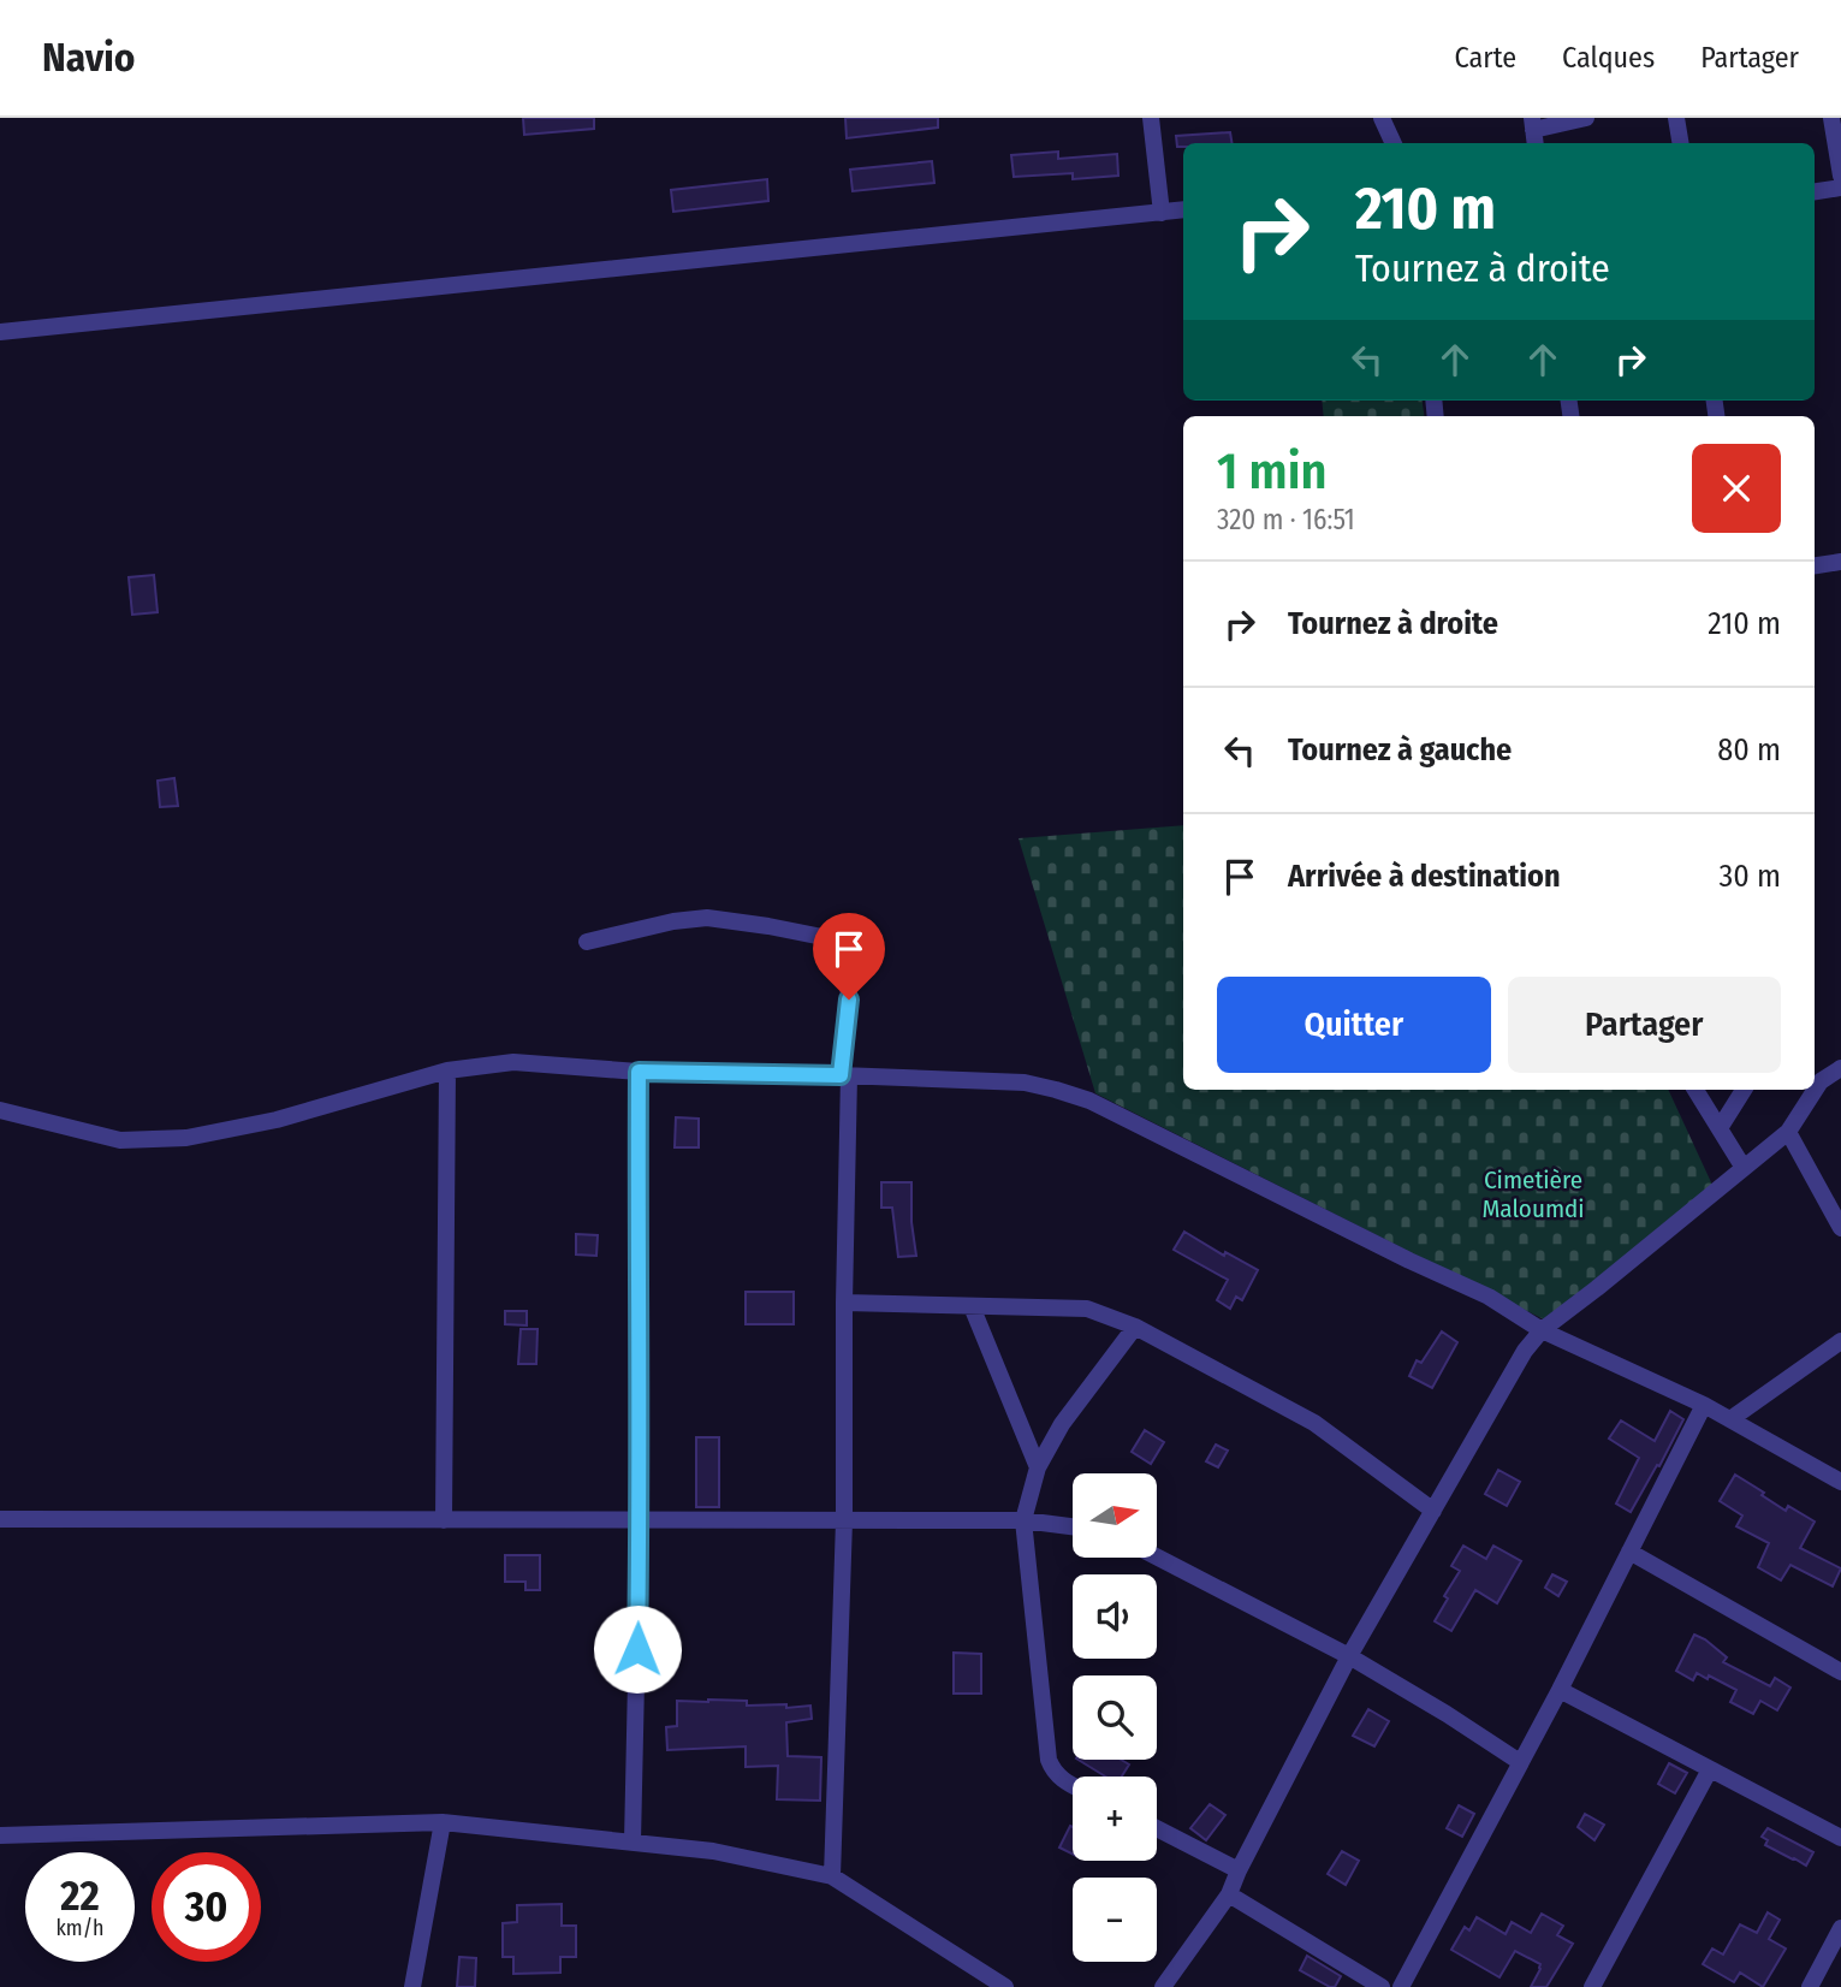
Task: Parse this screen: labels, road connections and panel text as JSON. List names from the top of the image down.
{
  "parks": ["Cimetière Maloumdi"],
  "north": "right",
  "page": {
    "header": "Navio",
    "nav": ["Carte", "Calques", "Partager"],
    "turn": ["210 m", "Tournez à droite"],
    "heading": ["1 min", "320 m · 16:51"],
    "list": [
      {
        "name": "Tournez à droite",
        "value": "210 m"
      },
      {
        "name": "Tournez à gauche",
        "value": "80 m"
      },
      {
        "name": "Arrivée à destination",
        "value": "30 m"
      }
    ],
    "buttons": ["Quitter", "Partager"],
    "map_buttons": ["+", "−"],
    "speed": "22 km/h",
    "limit": "30"
  }
}
